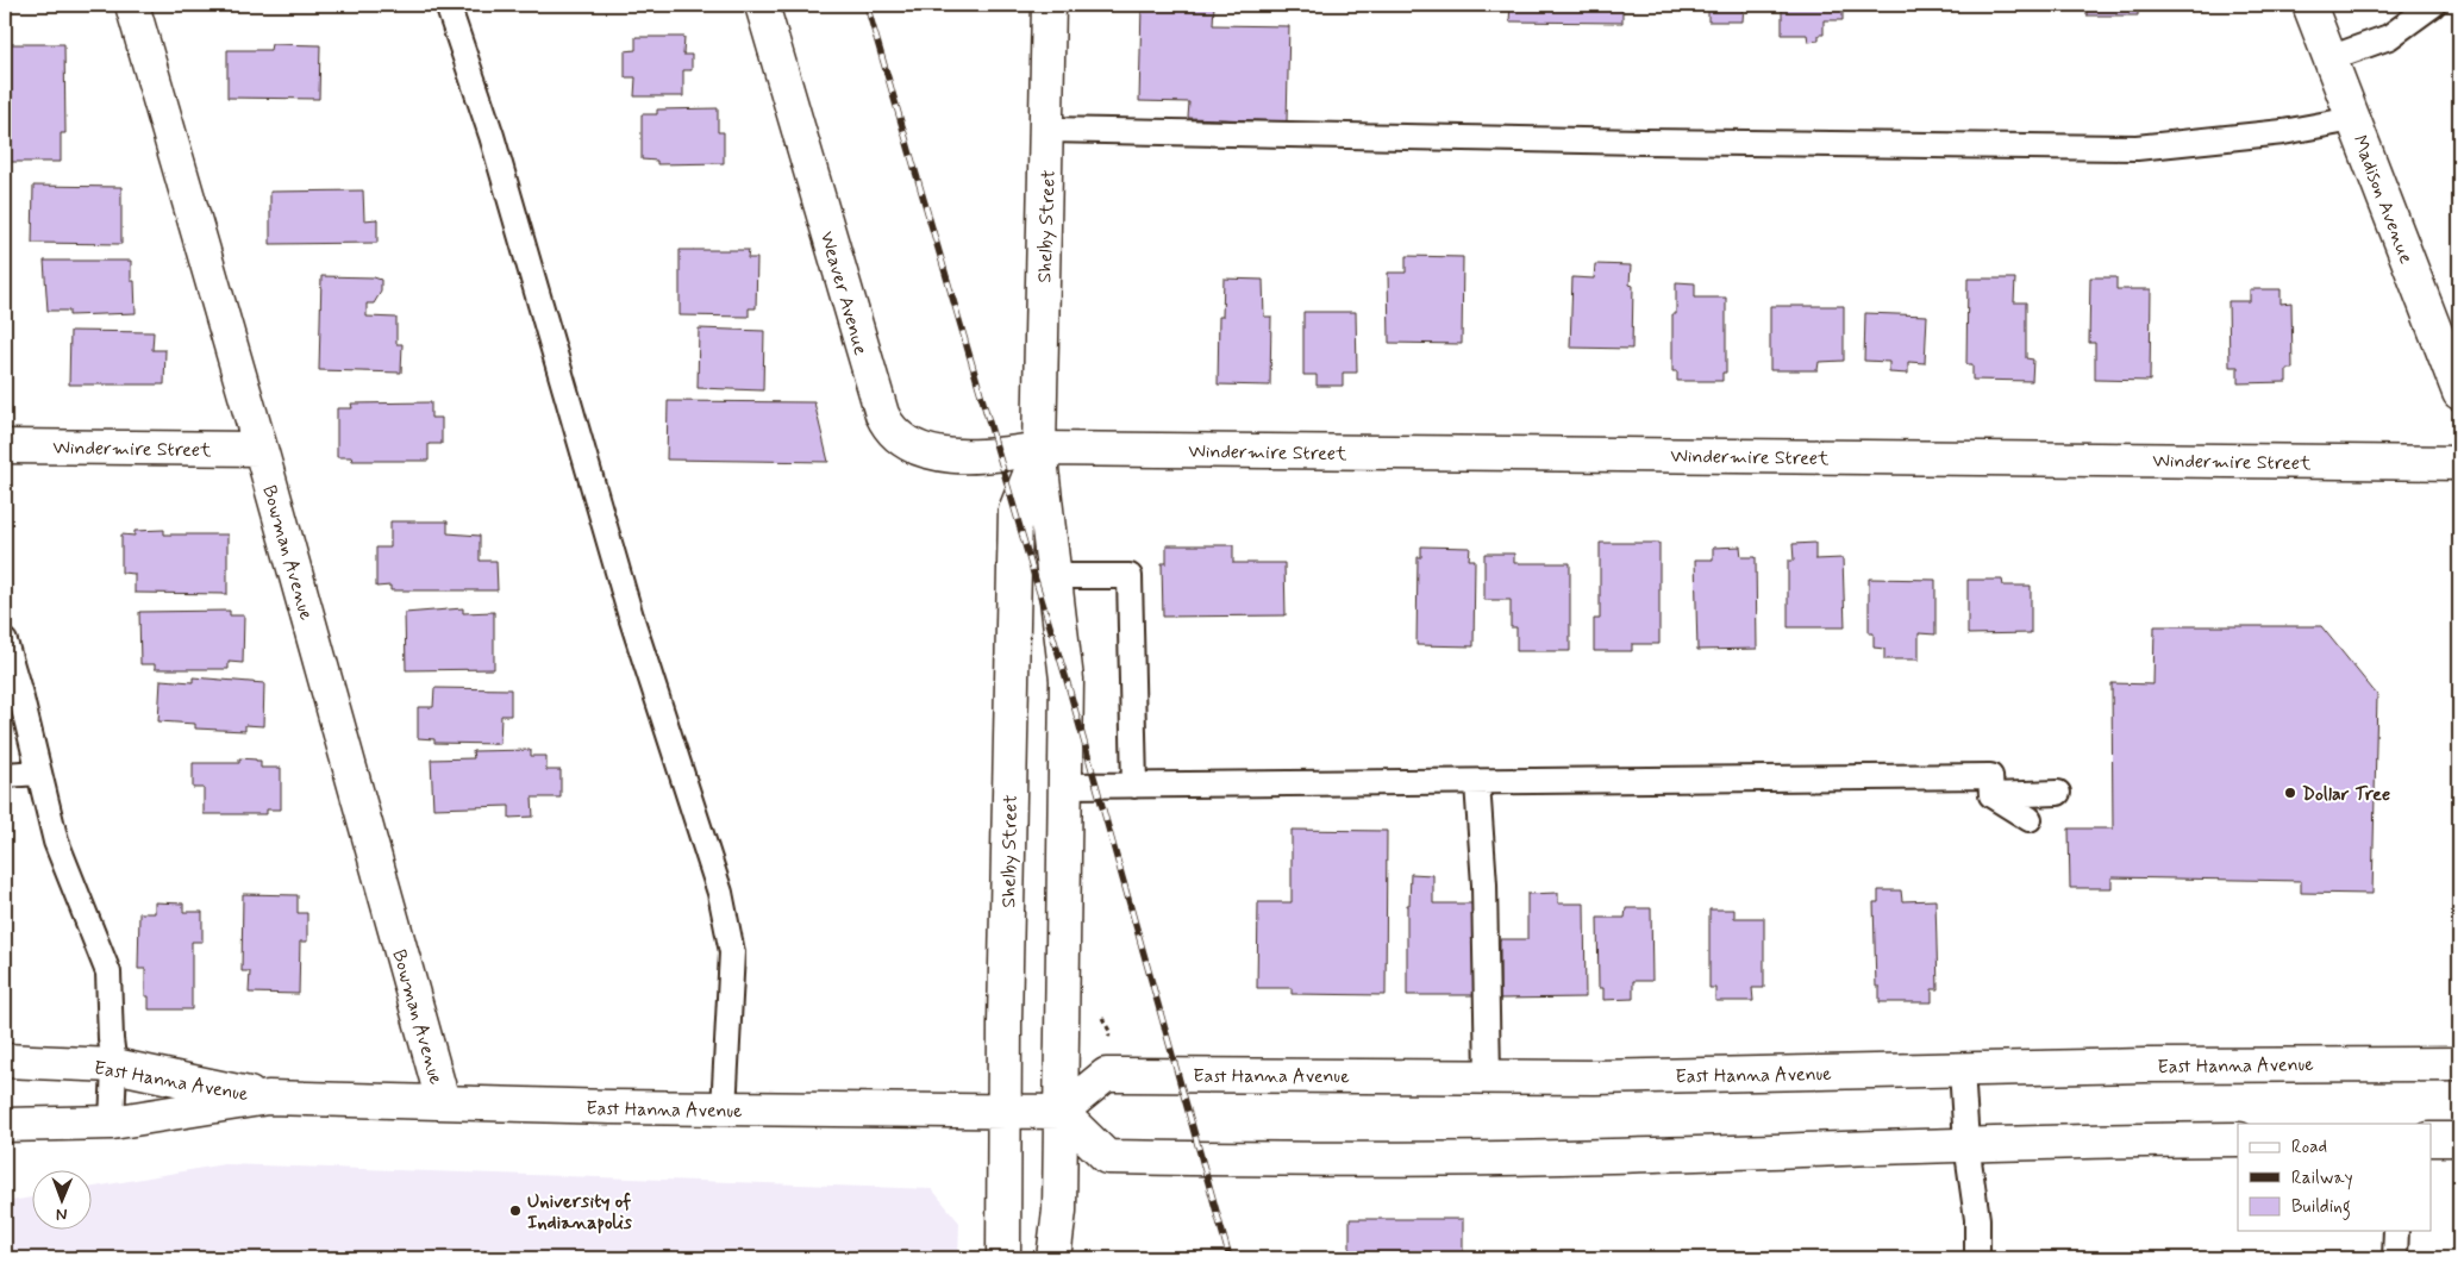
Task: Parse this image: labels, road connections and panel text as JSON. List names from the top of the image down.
{
  "streets": {
    "main road": [
      "Madison Avenue",
      "Shelby Street",
      "Weaver Avenue",
      "Windermire Street",
      "Bowman Avenue",
      "East Hanna Avenue"
    ]
  },
  "crossings": [
    ["Shelby Street", "Weaver Avenue"],
    ["Shelby Street", "Windermire Street"],
    ["Shelby Street", "East Hanna Avenue"],
    ["Weaver Avenue", "Windermire Street"],
    ["Windermire Street", "Bowman Avenue"],
    ["Bowman Avenue", "East Hanna Avenue"]
  ],
  "places": ["Dollar Tree", "University of Indianapolis"],
  "legend": ["Road", "Railway", "Building"],
  "north": "bottom"
}
